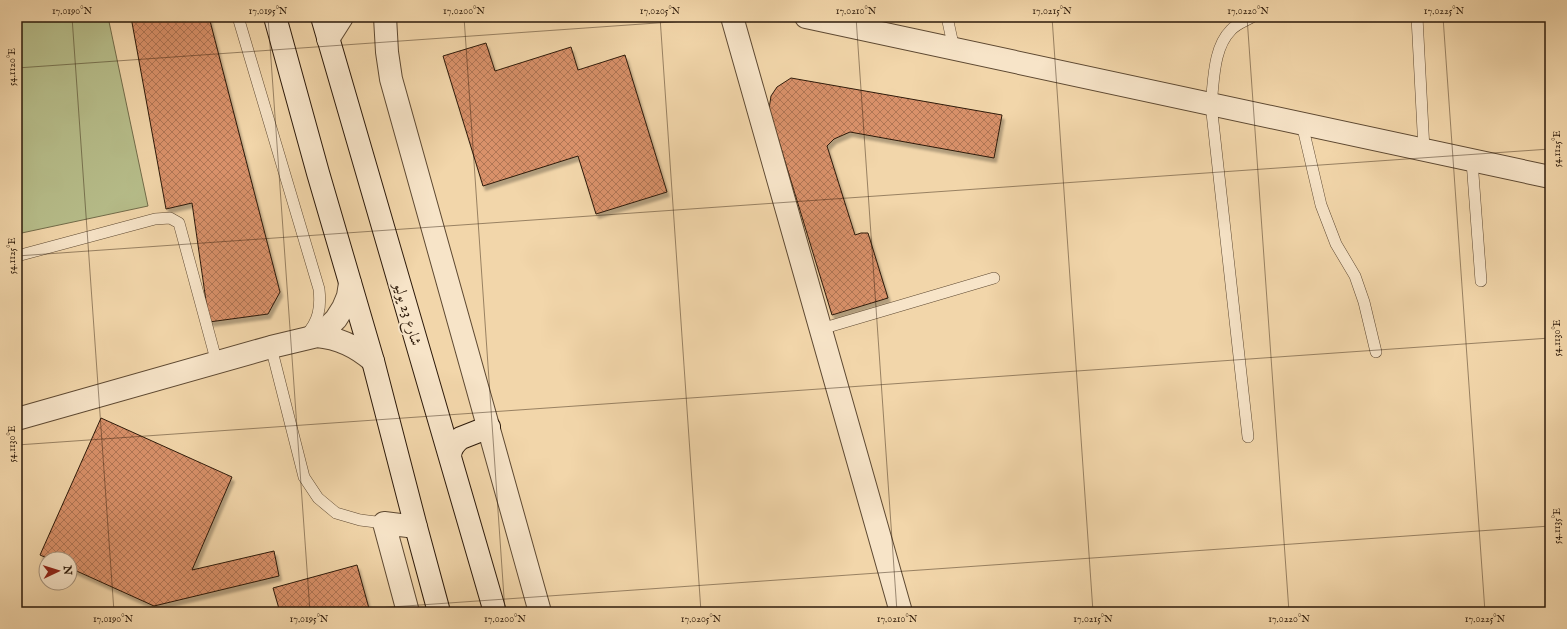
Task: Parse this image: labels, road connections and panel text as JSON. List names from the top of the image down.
{
  "streets": {
    "street": ["شارع 23 يوليو"]
  },
  "north": "right",
  "coordinates": [
    "17.0190°N",
    "17.0195°N",
    "17.0200°N",
    "17.0205°N",
    "17.0210°N",
    "17.0215°N",
    "17.0220°N",
    "17.0225°N",
    "54.1120°E",
    "54.1125°E",
    "54.1130°E",
    "54.1135°E"
  ]
}
